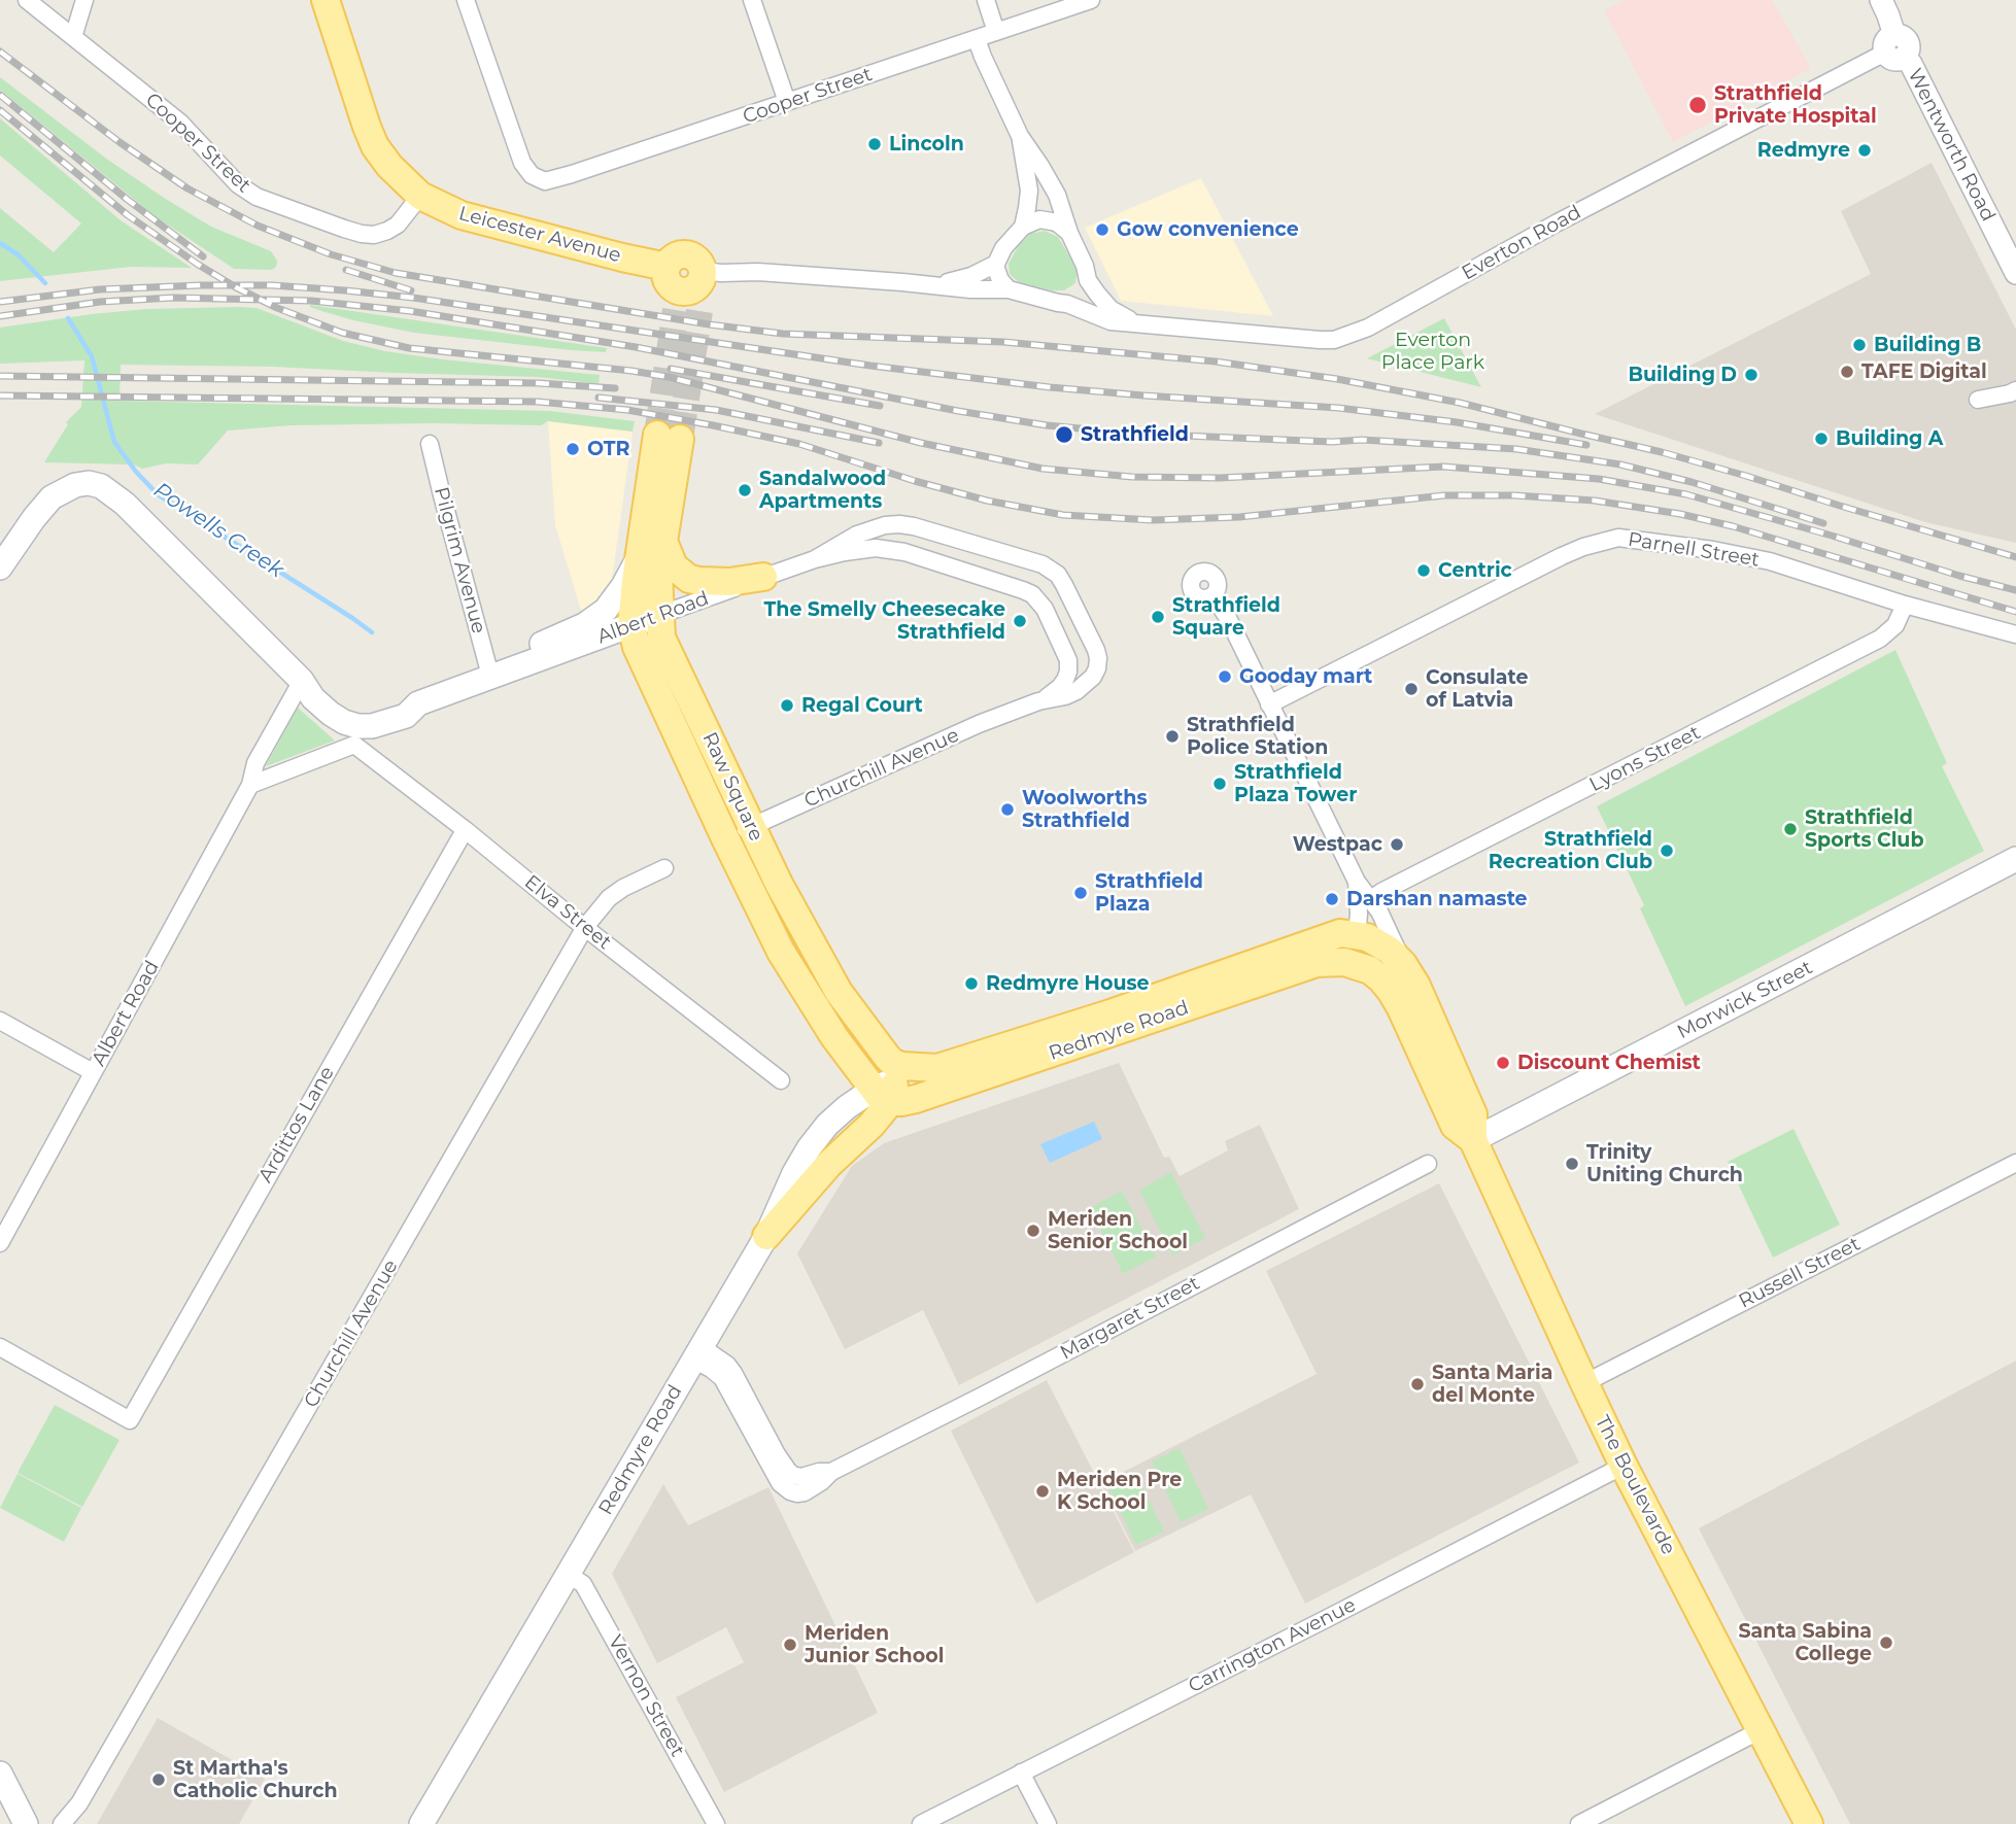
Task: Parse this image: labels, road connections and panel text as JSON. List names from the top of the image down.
{
  "streets": {
    "main road": [
      "Leicester Avenue",
      "Albert Road",
      "Raw Square",
      "Morwick Street",
      "Redmyre Road",
      "The Boulevarde"
    ],
    "street": [
      "Cooper Street",
      "Wentworth Road",
      "Everton Road",
      "Parnell Street",
      "Pilgrim Avenue",
      "Lyons Street",
      "Churchill Avenue",
      "Elva Street",
      "Ardittos Lane",
      "Russell Street",
      "Margaret Street",
      "Carrington Avenue",
      "Vernon Street"
    ]
  },
  "crossings": [
    ["Cooper Street", "Leicester Avenue"],
    ["Wentworth Road", "Everton Road"],
    ["Parnell Street", "Lyons Street"],
    ["Parnell Street", "The Boulevarde"],
    ["Pilgrim Avenue", "Albert Road"],
    ["Albert Road", "Raw Square"],
    ["Lyons Street", "The Boulevarde"],
    ["Churchill Avenue", "Raw Square"],
    ["Churchill Avenue", "Elva Street"],
    ["Raw Square", "Redmyre Road"],
    ["Elva Street", "Ardittos Lane"],
    ["Morwick Street", "The Boulevarde"],
    ["Redmyre Road", "Margaret Street"],
    ["Redmyre Road", "The Boulevarde"],
    ["Redmyre Road", "Vernon Street"],
    ["Russell Street", "The Boulevarde"],
    ["The Boulevarde", "Carrington Avenue"]
  ],
  "water": ["Powells Creek"],
  "parks": ["Everton Place Park"],
  "places": [
    "Strathfield Private Hospital",
    "Lincoln",
    "Redmyre",
    "Gow convenience",
    "Building B",
    "TAFE Digital",
    "Building D",
    "Strathfield",
    "Building A",
    "OTR",
    "Sandalwood Apartments",
    "Centric",
    "Strathfield Square",
    "The Smelly Cheesecake Strathfield",
    "Gooday mart",
    "Consulate of Latvia",
    "Regal Court",
    "Strathfield Police Station",
    "Strathfield Plaza Tower",
    "Woolworths Strathfield",
    "Strathfield Sports Club",
    "Westpac",
    "Strathfield Recreation Club",
    "Strathfield Plaza",
    "Darshan namaste",
    "Redmyre House",
    "Discount Chemist",
    "Trinity Uniting Church",
    "Meriden Senior School",
    "Santa Maria del Monte",
    "Meriden Pre K School",
    "Santa Sabina College",
    "Meriden Junior School",
    "St Martha's Catholic Church"
  ]
}
